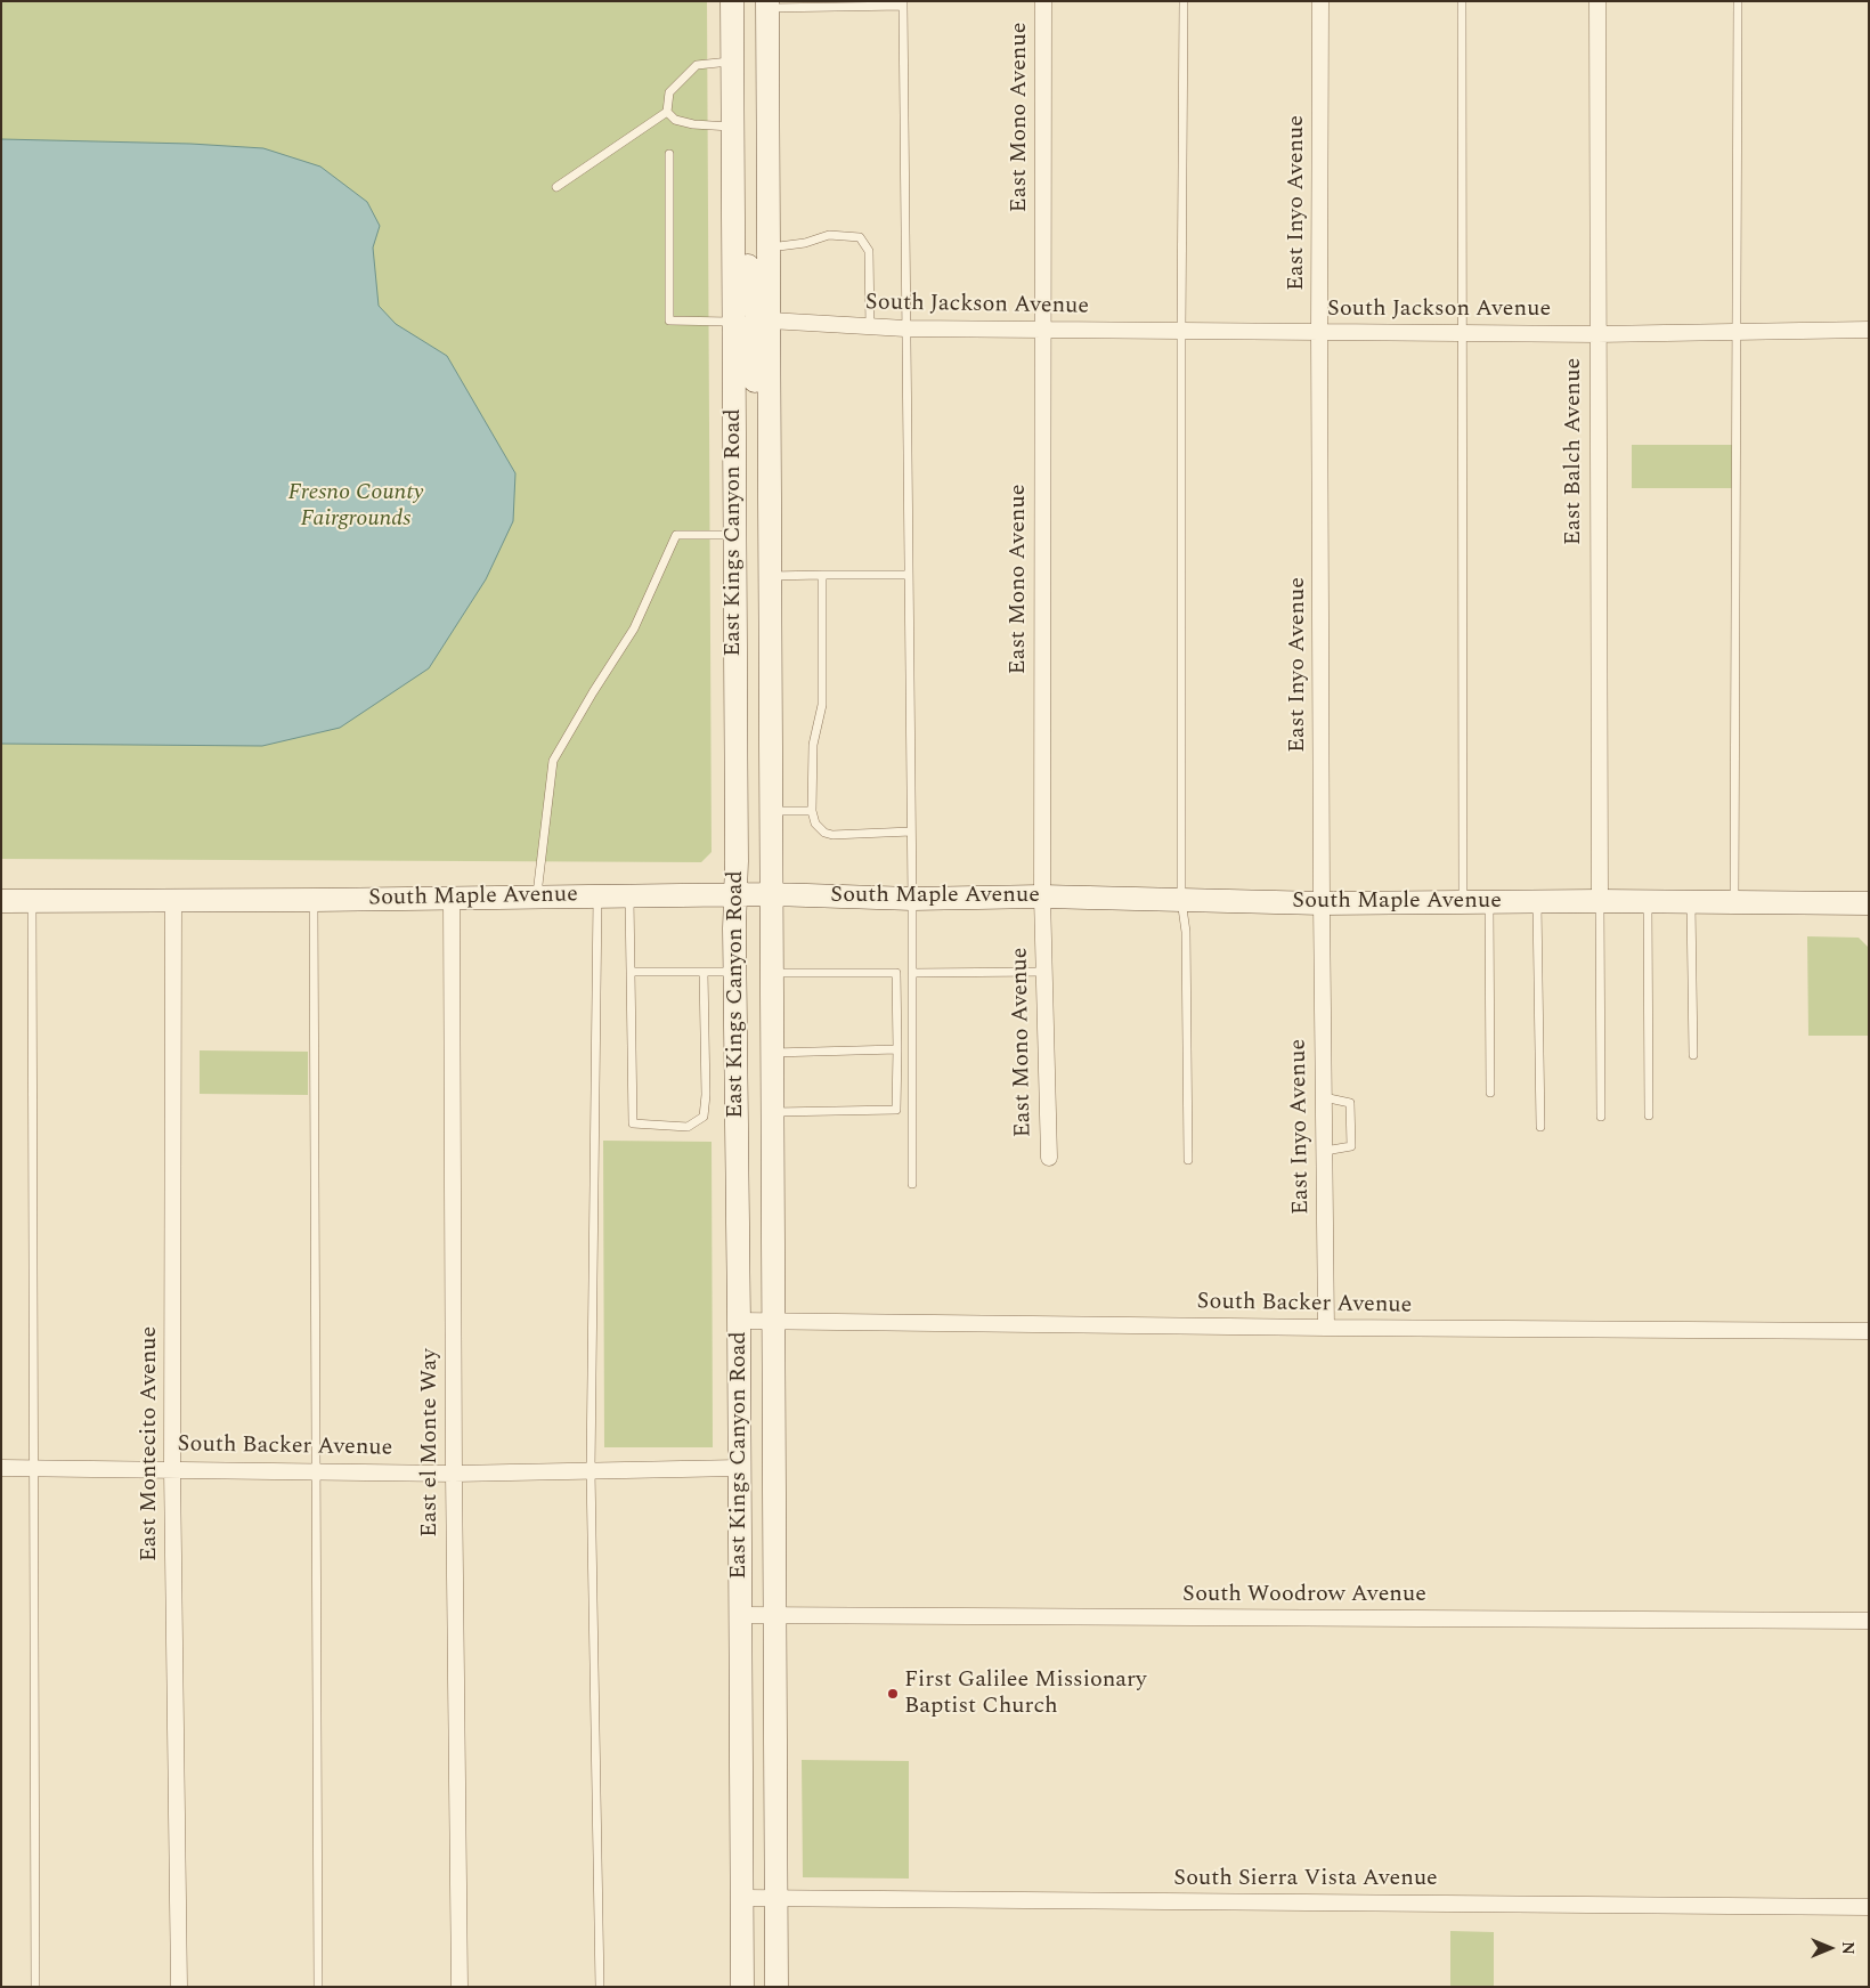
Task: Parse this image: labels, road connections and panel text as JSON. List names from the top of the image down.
{
  "streets": {
    "main road": ["East Kings Canyon Road", "South Maple Avenue"],
    "street": [
      "East Mono Avenue",
      "East Inyo Avenue",
      "South Jackson Avenue",
      "East Balch Avenue",
      "South Backer Avenue",
      "East el Monte Way",
      "East Montecito Avenue",
      "South Woodrow Avenue",
      "South Sierra Vista Avenue"
    ]
  },
  "crossings": [
    ["East Mono Avenue", "South Jackson Avenue"],
    ["East Mono Avenue", "South Maple Avenue"],
    ["East Inyo Avenue", "South Jackson Avenue"],
    ["East Inyo Avenue", "South Maple Avenue"],
    ["East Inyo Avenue", "South Backer Avenue"],
    ["South Jackson Avenue", "East Balch Avenue"],
    ["South Jackson Avenue", "East Kings Canyon Road"],
    ["East Balch Avenue", "South Maple Avenue"],
    ["East Kings Canyon Road", "South Maple Avenue"],
    ["East Kings Canyon Road", "South Backer Avenue"],
    ["East Kings Canyon Road", "South Woodrow Avenue"],
    ["East Kings Canyon Road", "South Sierra Vista Avenue"],
    ["South Maple Avenue", "East el Monte Way"],
    ["South Maple Avenue", "East Montecito Avenue"],
    ["South Backer Avenue", "East el Monte Way"],
    ["South Backer Avenue", "East Montecito Avenue"]
  ],
  "parks": ["Fresno County Fairgrounds"],
  "places": ["First Galilee Missionary Baptist Church"],
  "north": "right"
}
